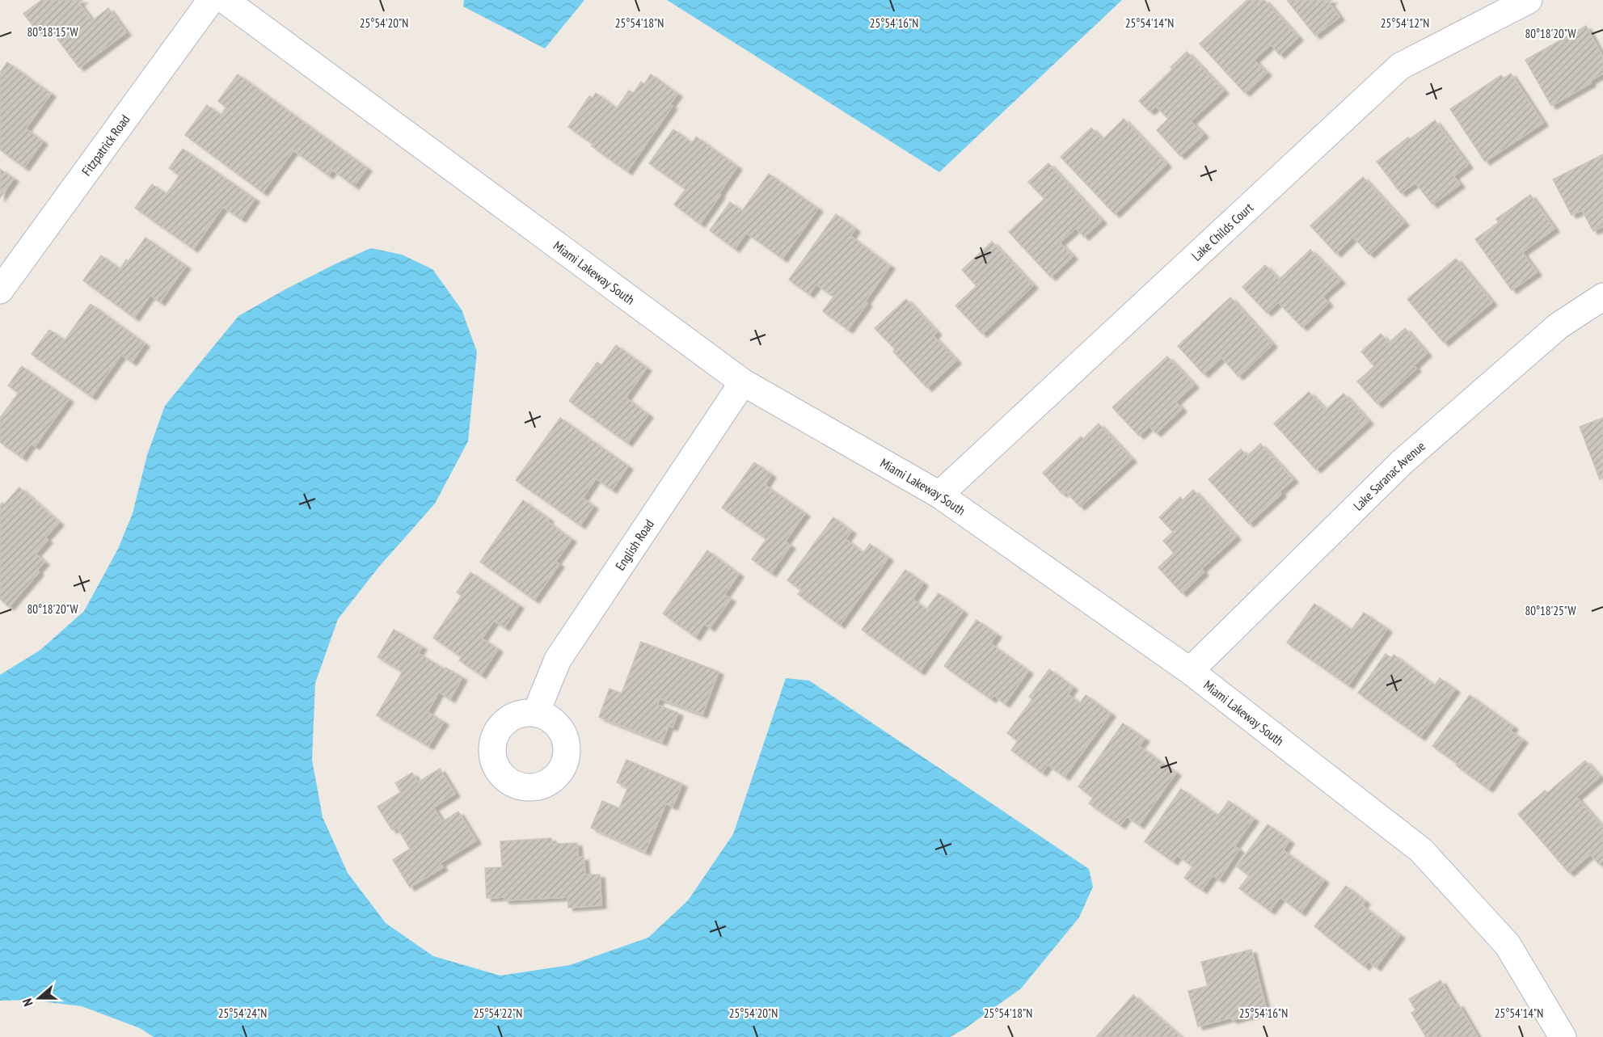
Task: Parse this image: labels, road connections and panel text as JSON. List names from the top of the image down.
{
  "streets": {
    "street": [
      "Fitzpatrick Road",
      "Lake Childs Court",
      "Miami Lakeway South",
      "Lake Saranac Avenue",
      "English Road"
    ]
  },
  "crossings": [
    ["Lake Childs Court", "Miami Lakeway South"],
    ["Miami Lakeway South", "Lake Saranac Avenue"],
    ["Miami Lakeway South", "English Road"]
  ],
  "north": "left",
  "coordinates": [
    "25°54'20\"N",
    "25°54'18\"N",
    "25°54'16\"N",
    "25°54'14\"N",
    "25°54'12\"N",
    "80°18'15\"W",
    "80°18'20\"W",
    "80°18'25\"W",
    "25°54'24\"N",
    "25°54'22\"N"
  ]
}
